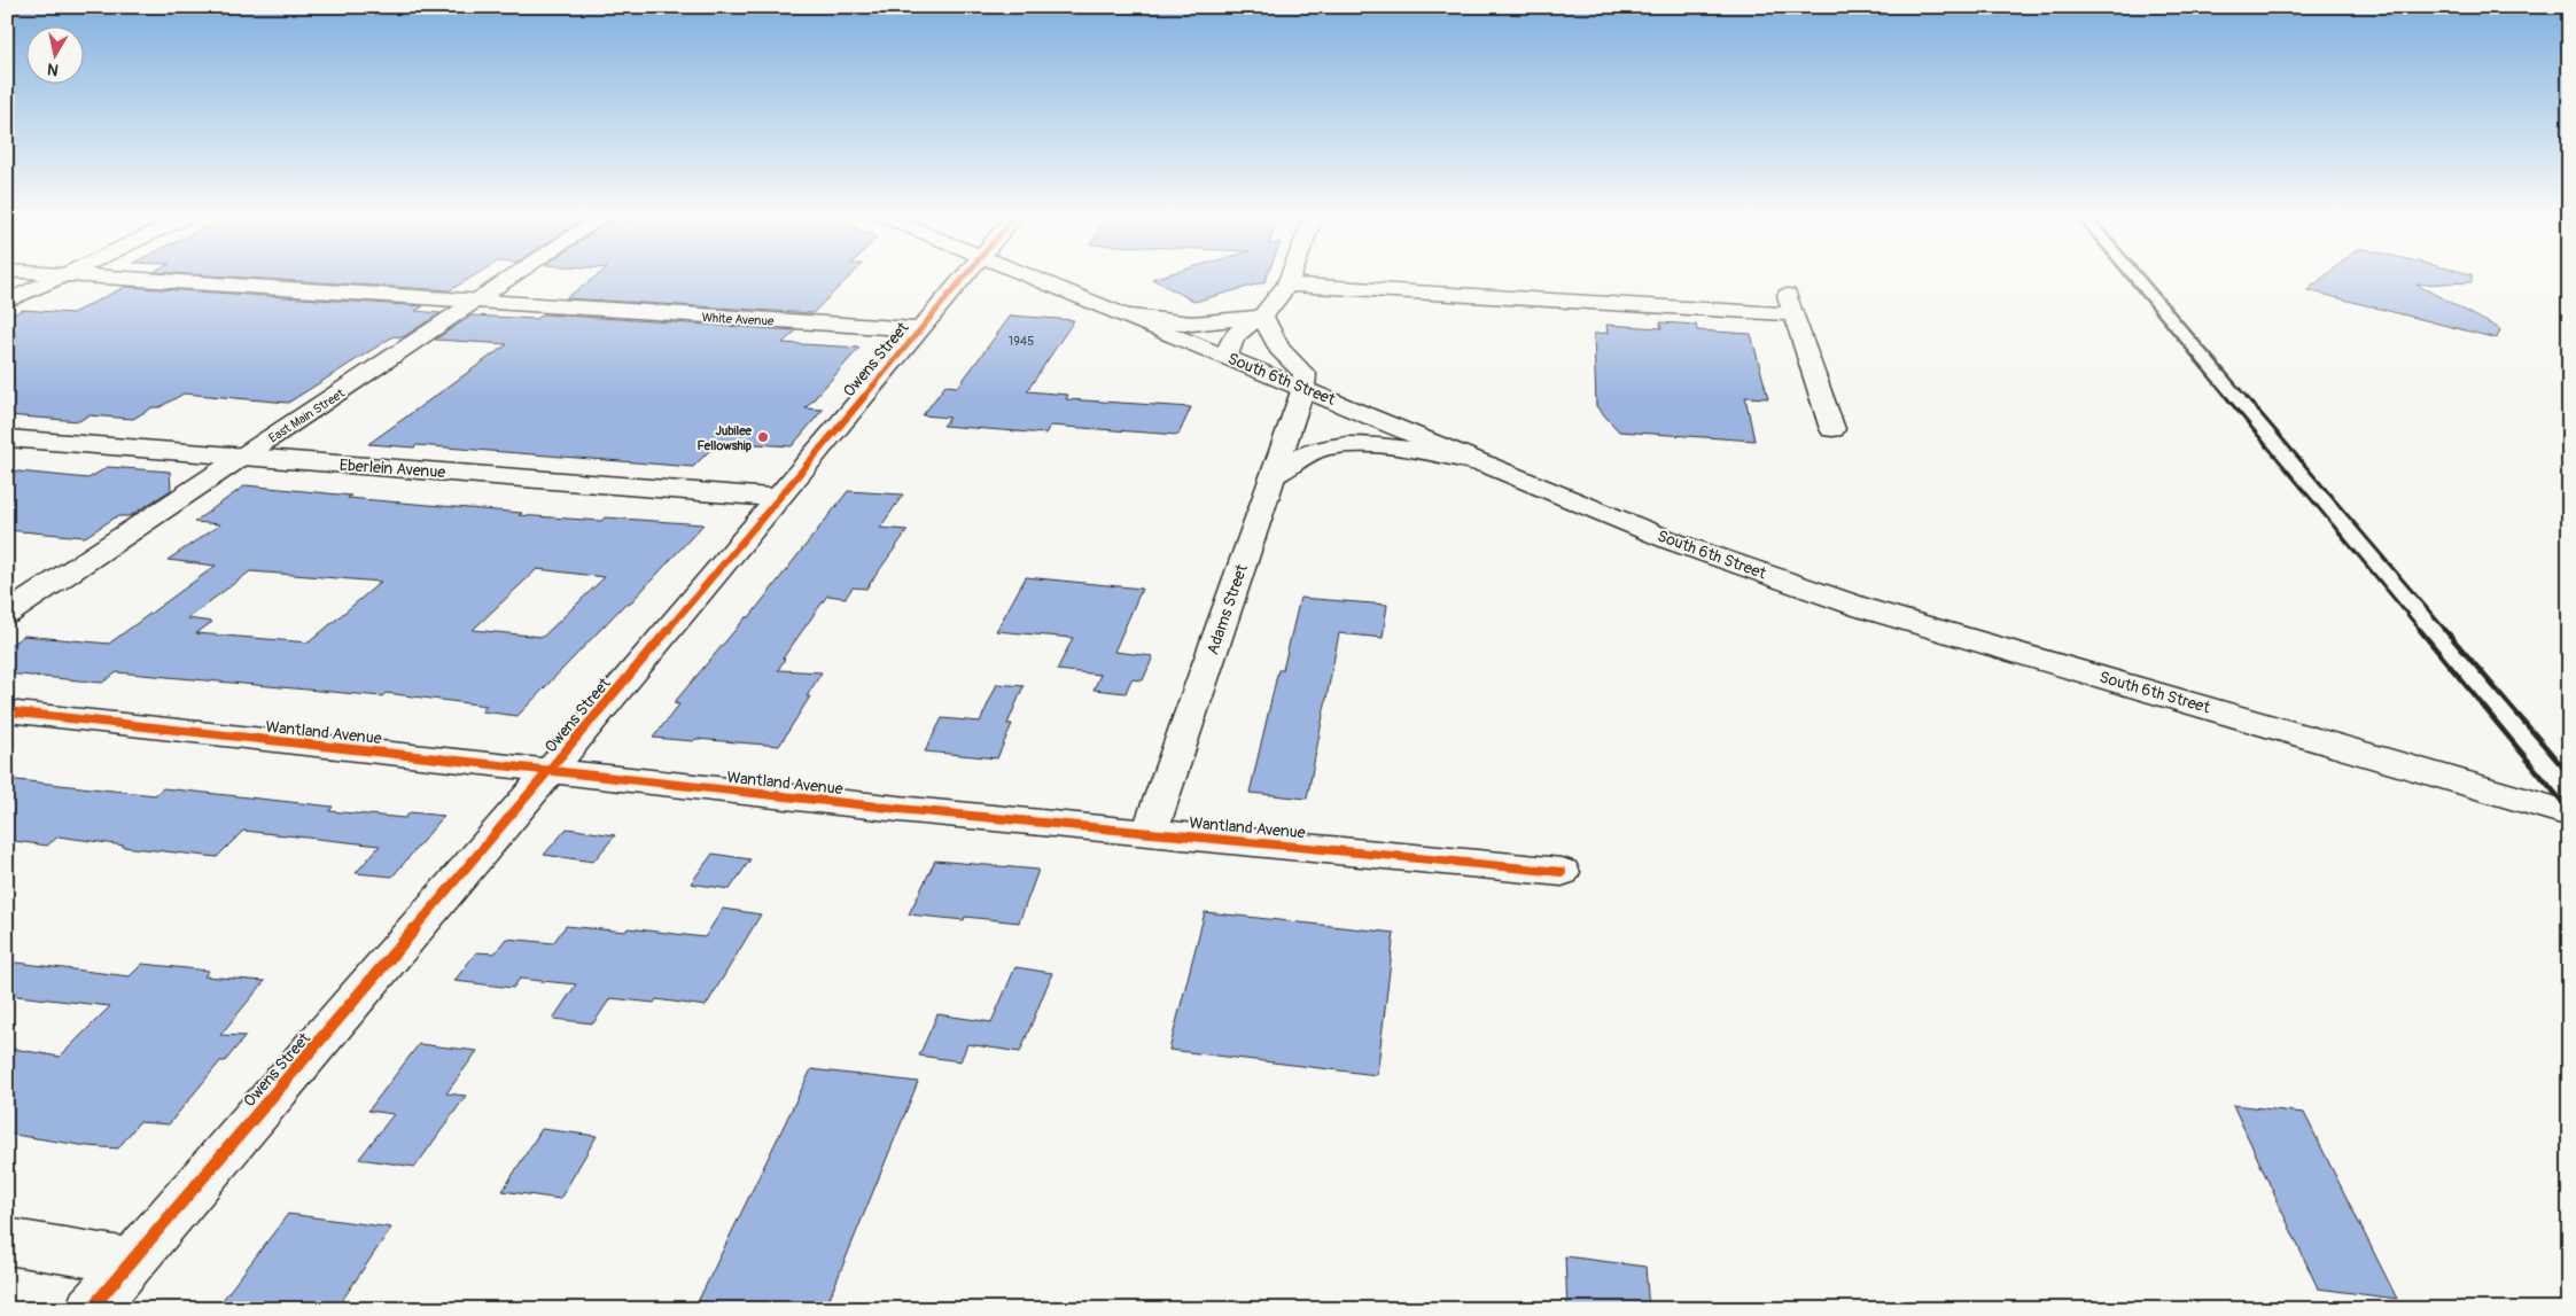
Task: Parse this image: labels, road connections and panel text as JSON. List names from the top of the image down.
{
  "streets": {
    "street": [
      "White Avenue",
      "Owens Street",
      "South 6th Street",
      "East Main Street",
      "Eberlein Avenue",
      "Adams Street",
      "Wantland Avenue"
    ]
  },
  "crossings": [
    ["White Avenue", "Owens Street"],
    ["White Avenue", "East Main Street"],
    ["Owens Street", "Eberlein Avenue"],
    ["Owens Street", "Wantland Avenue"],
    ["South 6th Street", "Adams Street"],
    ["East Main Street", "Eberlein Avenue"],
    ["Adams Street", "Wantland Avenue"]
  ],
  "places": ["Jubilee Fellowship"],
  "house_numbers": ["1945"],
  "north": "bottom"
}
